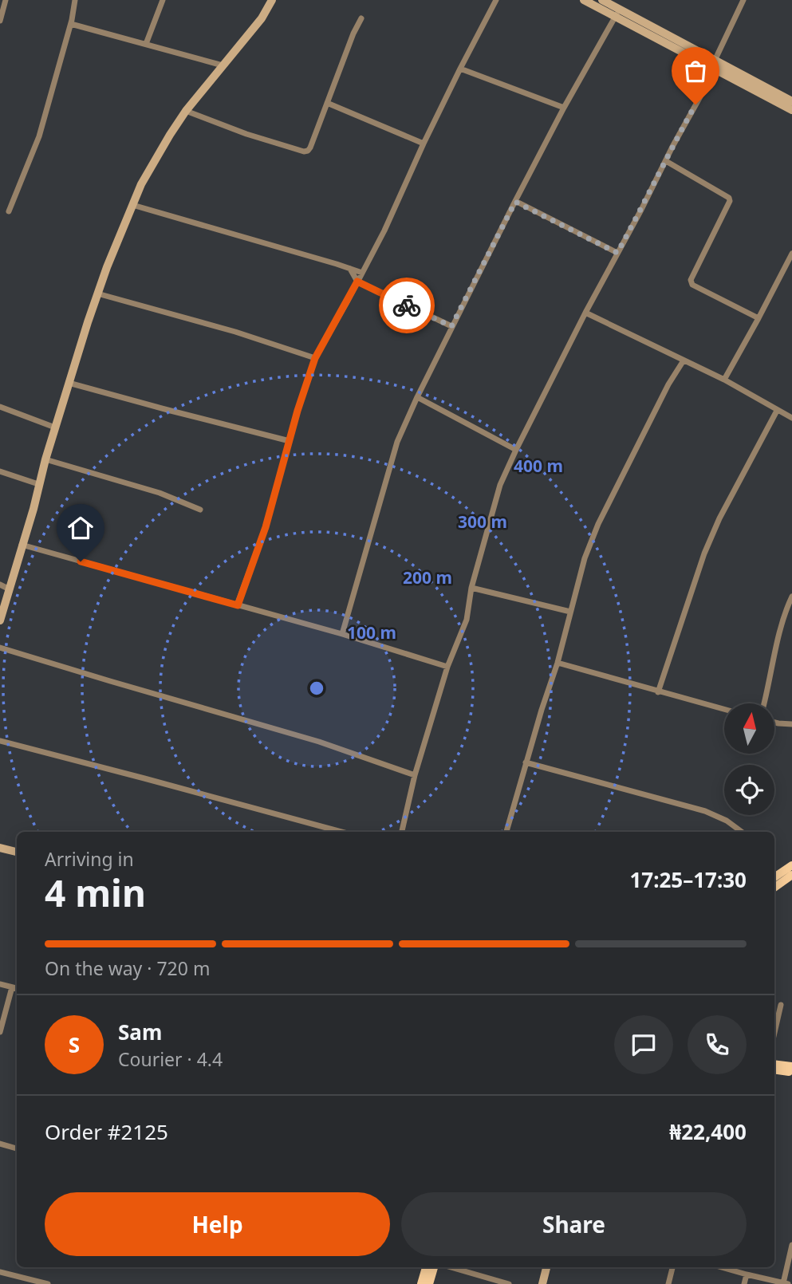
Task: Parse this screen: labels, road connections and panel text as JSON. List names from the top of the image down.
{
  "north": "top",
  "page": {
    "heading": ["4 min", "Arriving in", "17:25–17:30"],
    "panel": [
      "Sam",
      "Courier · 4.4",
      "Order #2125",
      "₦22,400"
    ],
    "bar": "On the way · 720 m",
    "round": "S",
    "buttons": ["Help", "Share"]
  },
  "rings": [
    "400 m",
    "300 m",
    "200 m",
    "100 m"
  ]
}
